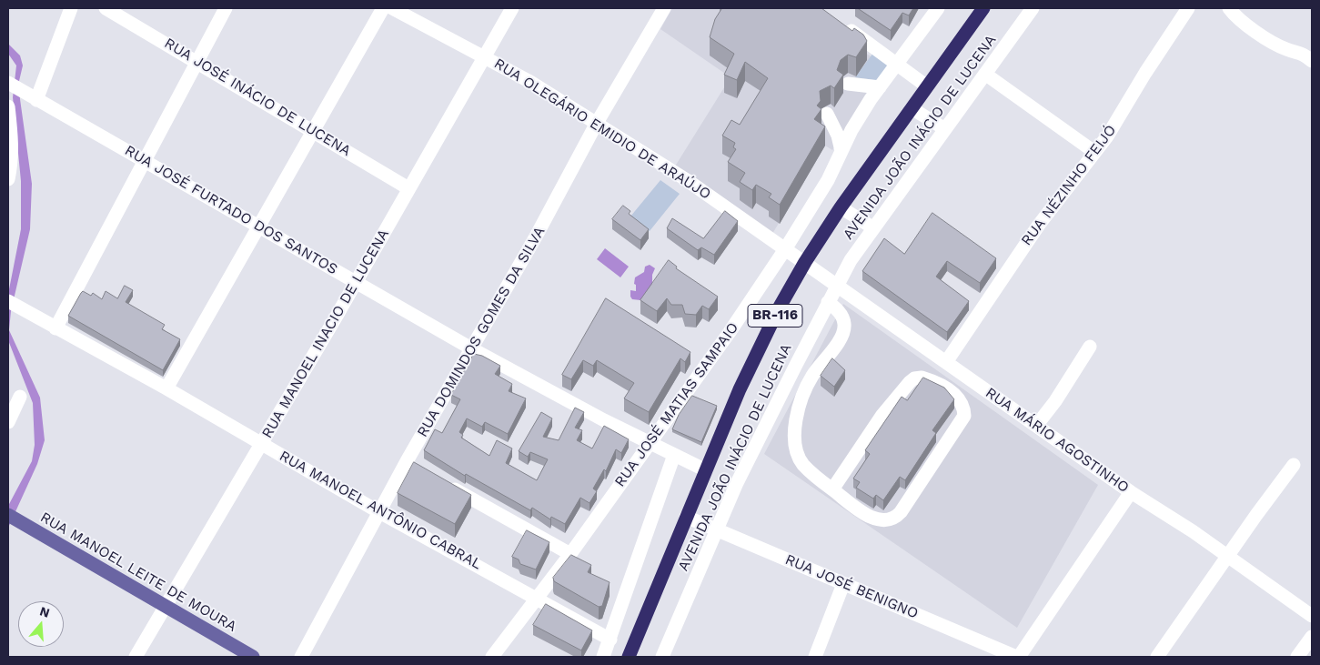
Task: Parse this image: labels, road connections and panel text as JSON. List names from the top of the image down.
{
  "streets": {
    "highway": ["AVENIDA JOÃO INÁCIO DE LUCENA", "BR-116"],
    "main road": ["RUA MANOEL LEITE DE MOURA"],
    "street": [
      "RUA JOSÉ INÁCIO DE LUCENA",
      "RUA OLEGÁRIO EMIDIO DE ARAÚJO",
      "RUA NÉZINHO FEIJÓ",
      "RUA JOSÉ FURTADO DOS SANTOS",
      "RUA DOMINDOS GOMES DA SILVA",
      "RUA MANOEL INACIO DE LUCENA",
      "RUA JOSÉ MATIAS SAMPAIO",
      "RUA MÁRIO AGOSTINHO",
      "RUA MANOEL ANTÔNIO CABRAL",
      "RUA JOSÉ BENIGNO"
    ]
  },
  "crossings": [
    ["RUA JOSÉ INÁCIO DE LUCENA", "RUA MANOEL INACIO DE LUCENA"],
    ["RUA OLEGÁRIO EMIDIO DE ARAÚJO", "AVENIDA JOÃO INÁCIO DE LUCENA"],
    ["RUA OLEGÁRIO EMIDIO DE ARAÚJO", "RUA DOMINDOS GOMES DA SILVA"],
    ["RUA OLEGÁRIO EMIDIO DE ARAÚJO", "RUA MANOEL INACIO DE LUCENA"],
    ["RUA OLEGÁRIO EMIDIO DE ARAÚJO", "RUA JOSÉ MATIAS SAMPAIO"],
    ["RUA OLEGÁRIO EMIDIO DE ARAÚJO", "RUA MÁRIO AGOSTINHO"],
    ["AVENIDA JOÃO INÁCIO DE LUCENA", "RUA JOSÉ FURTADO DOS SANTOS"],
    ["AVENIDA JOÃO INÁCIO DE LUCENA", "RUA MÁRIO AGOSTINHO"],
    ["AVENIDA JOÃO INÁCIO DE LUCENA", "RUA JOSÉ BENIGNO"],
    ["RUA NÉZINHO FEIJÓ", "RUA MÁRIO AGOSTINHO"],
    ["RUA JOSÉ FURTADO DOS SANTOS", "RUA DOMINDOS GOMES DA SILVA"],
    ["RUA JOSÉ FURTADO DOS SANTOS", "RUA MANOEL INACIO DE LUCENA"],
    ["RUA JOSÉ FURTADO DOS SANTOS", "RUA JOSÉ MATIAS SAMPAIO"],
    ["RUA DOMINDOS GOMES DA SILVA", "RUA MANOEL ANTÔNIO CABRAL"],
    ["RUA MANOEL INACIO DE LUCENA", "RUA MANOEL ANTÔNIO CABRAL"],
    ["RUA MANOEL INACIO DE LUCENA", "RUA MANOEL LEITE DE MOURA"],
    ["RUA JOSÉ MATIAS SAMPAIO", "RUA MANOEL ANTÔNIO CABRAL"]
  ],
  "north": "top"
}
